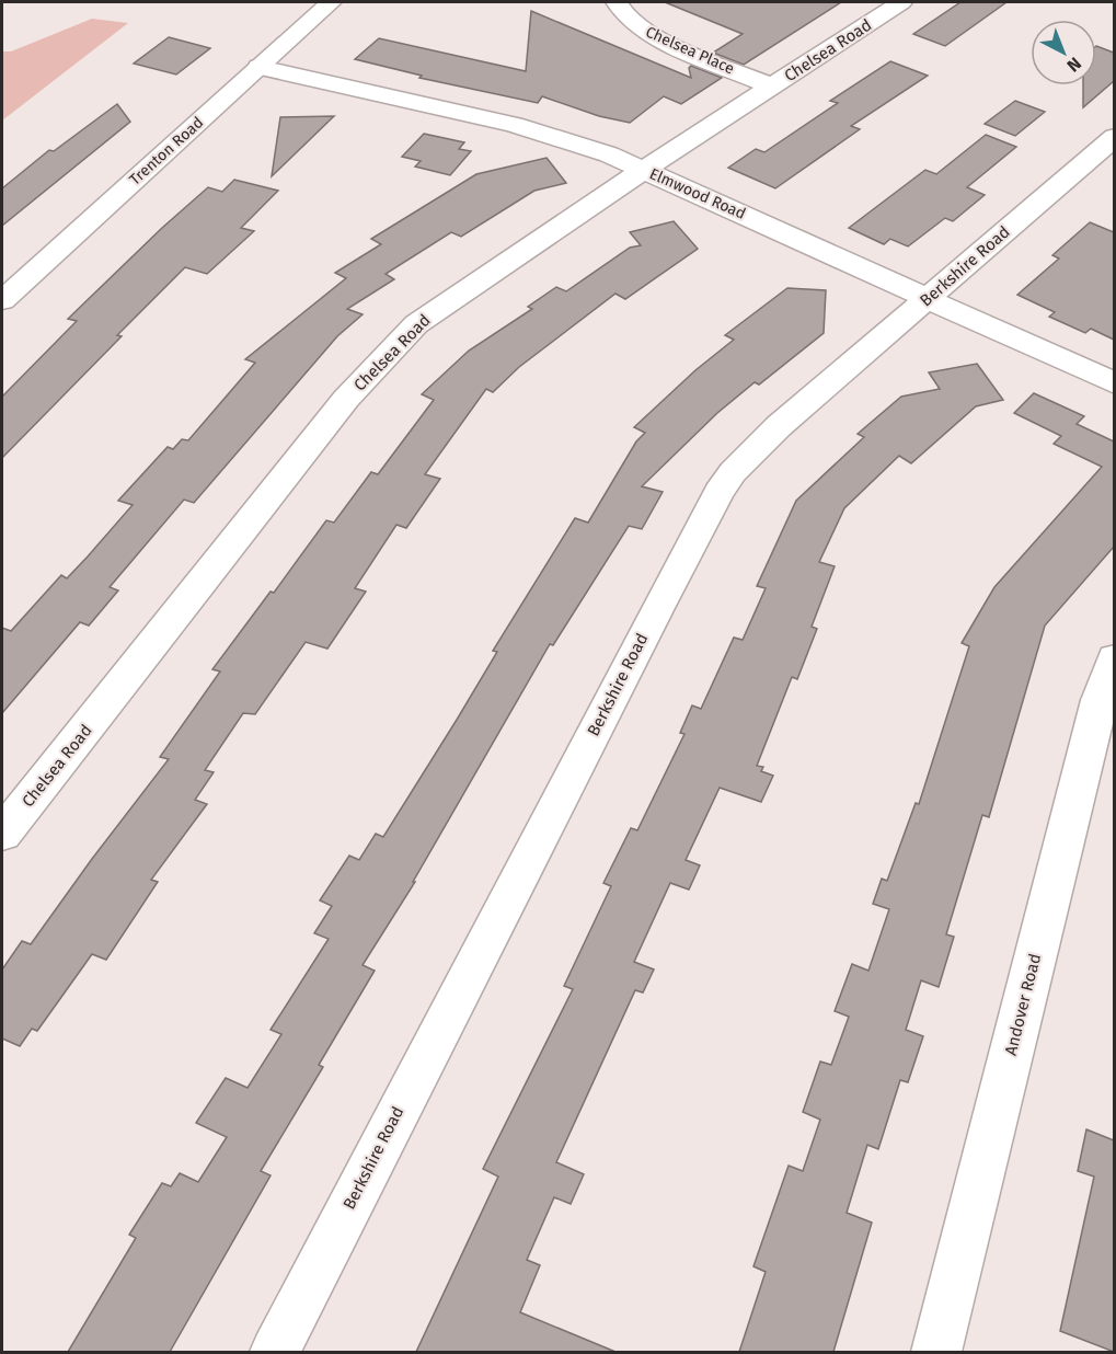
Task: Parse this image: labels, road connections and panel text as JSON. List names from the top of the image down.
{
  "streets": {
    "street": [
      "Chelsea Place",
      "Chelsea Road",
      "Trenton Road",
      "Elmwood Road",
      "Berkshire Road",
      "Andover Road"
    ]
  },
  "crossings": [
    ["Chelsea Place", "Chelsea Road"],
    ["Chelsea Road", "Elmwood Road"],
    ["Trenton Road", "Elmwood Road"],
    ["Elmwood Road", "Berkshire Road"]
  ],
  "north": "bottom right"
}
